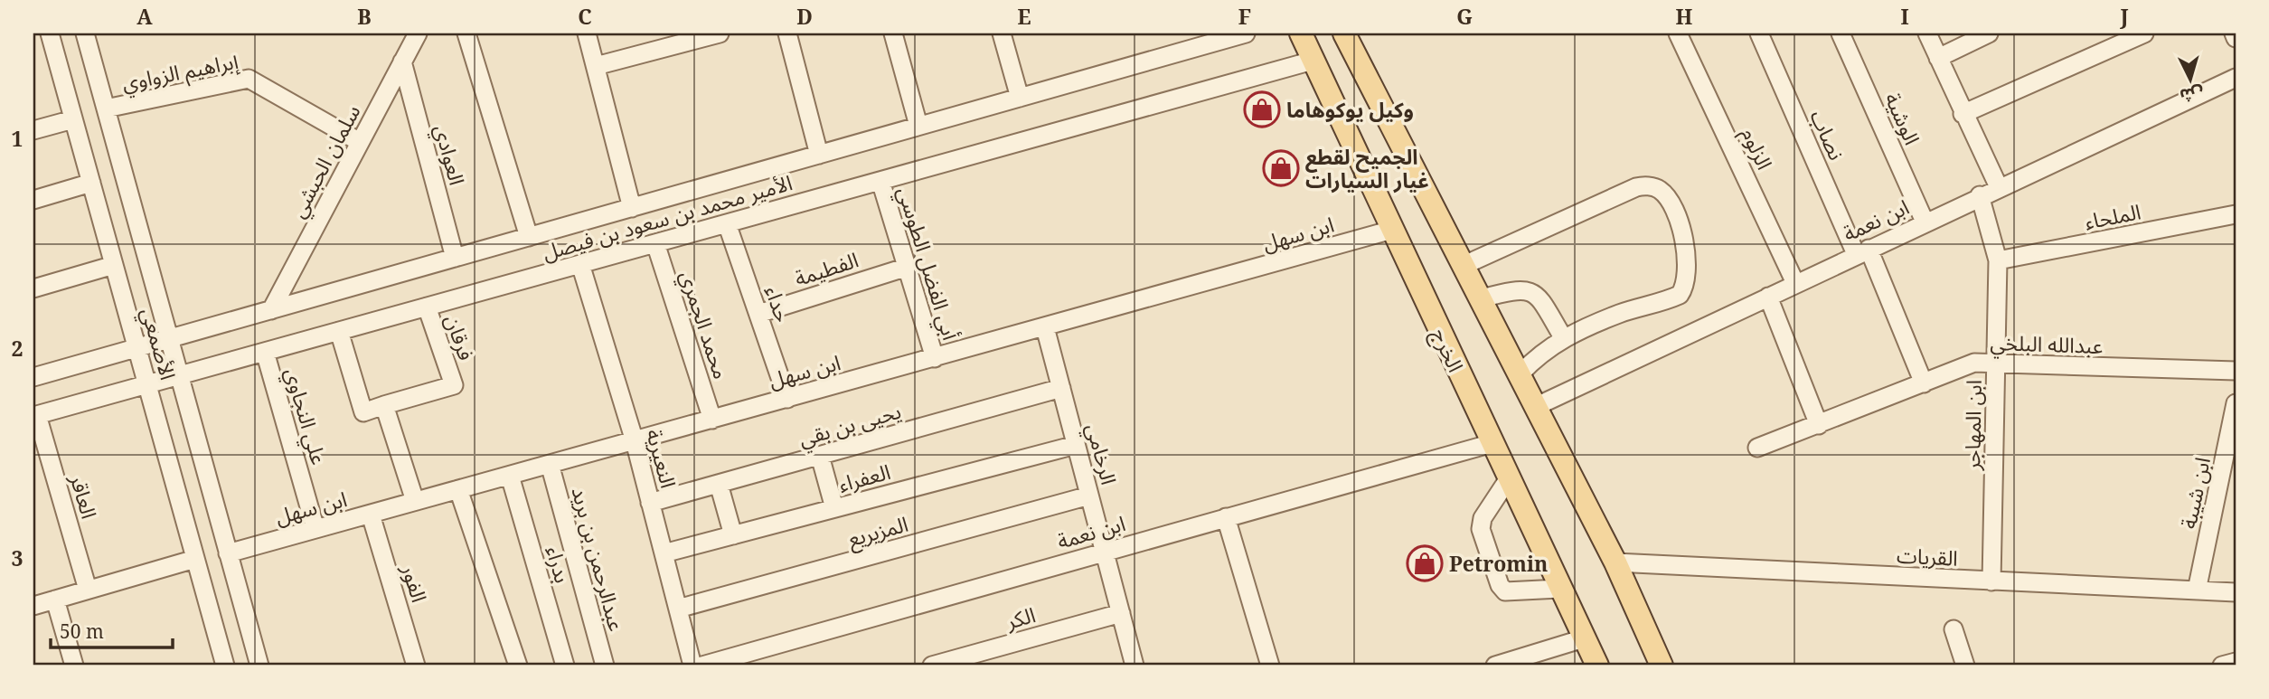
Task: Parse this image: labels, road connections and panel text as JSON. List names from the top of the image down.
{
  "streets": {
    "main road": ["الخرج"],
    "street": [
      "إبراهيم الزواوي",
      "الوشية",
      "نصاب",
      "الزلوم",
      "العوادي",
      "سلمان الحبشي",
      "الملحاء",
      "الأمير محمد بن سعود بن فيصل",
      "ابن نعمة",
      "ابن سهل",
      "أبي الفضل الطوسي",
      "الفطيمة",
      "حداء",
      "محمد الجمري",
      "فرقان",
      "الأصمعي",
      "عبدالله البلخي",
      "علي النجاوي",
      "يحيى بن بقي",
      "ابن المهاجر",
      "الرخامي",
      "النعيرية",
      "العفراء",
      "ابن شيبة",
      "العاقر",
      "المزيريع",
      "القريات",
      "عبدالرحمن بن بريد",
      "بدراء",
      "الفور",
      "الكر"
    ]
  },
  "crossings": [
    ["إبراهيم الزواوي", "سلمان الحبشي"],
    ["إبراهيم الزواوي", "الأصمعي"],
    ["الوشية", "ابن نعمة"],
    ["نصاب", "ابن نعمة"],
    ["نصاب", "عبدالله البلخي"],
    ["الزلوم", "ابن نعمة"],
    ["العوادي", "سلمان الحبشي"],
    ["العوادي", "الأمير محمد بن سعود بن فيصل"],
    ["سلمان الحبشي", "الأمير محمد بن سعود بن فيصل"],
    ["الملحاء", "ابن المهاجر"],
    ["الأمير محمد بن سعود بن فيصل", "أبي الفضل الطوسي"],
    ["الأمير محمد بن سعود بن فيصل", "حداء"],
    ["الأمير محمد بن سعود بن فيصل", "محمد الجمري"],
    ["الأمير محمد بن سعود بن فيصل", "فرقان"],
    ["الأمير محمد بن سعود بن فيصل", "الأصمعي"],
    ["الأمير محمد بن سعود بن فيصل", "الخرج"],
    ["الأمير محمد بن سعود بن فيصل", "علي النجاوي"],
    ["الأمير محمد بن سعود بن فيصل", "النعيرية"],
    ["الأمير محمد بن سعود بن فيصل", "العاقر"],
    ["ابن نعمة", "الخرج"],
    ["ابن نعمة", "ابن المهاجر"],
    ["ابن نعمة", "الرخامي"],
    ["ابن سهل", "أبي الفضل الطوسي"],
    ["ابن سهل", "حداء"],
    ["ابن سهل", "محمد الجمري"],
    ["ابن سهل", "الأصمعي"],
    ["ابن سهل", "الخرج"],
    ["ابن سهل", "علي النجاوي"],
    ["ابن سهل", "الرخامي"],
    ["ابن سهل", "النعيرية"],
    ["ابن سهل", "عبدالرحمن بن بريد"],
    ["ابن سهل", "بدراء"],
    ["ابن سهل", "الفور"],
    ["أبي الفضل الطوسي", "الفطيمة"],
    ["الفطيمة", "حداء"],
    ["عبدالله البلخي", "ابن المهاجر"],
    ["يحيى بن بقي", "الرخامي"],
    ["يحيى بن بقي", "النعيرية"],
    ["ابن المهاجر", "القريات"],
    ["الرخامي", "العفراء"],
    ["الرخامي", "المزيريع"],
    ["الرخامي", "الكر"],
    ["النعيرية", "العفراء"],
    ["النعيرية", "المزيريع"],
    ["ابن شيبة", "القريات"]
  ],
  "places": {
    "shop": ["وكيل يوكوهاما", "الجميح لقطع غيار السيارات", "Petromin"]
  },
  "scale_bar": "50 m",
  "north": "bottom",
  "grid": {
    "columns": [
      "A",
      "B",
      "C",
      "D",
      "E",
      "F",
      "G",
      "H",
      "I",
      "J"
    ],
    "rows": ["1", "2", "3"]
  }
}
